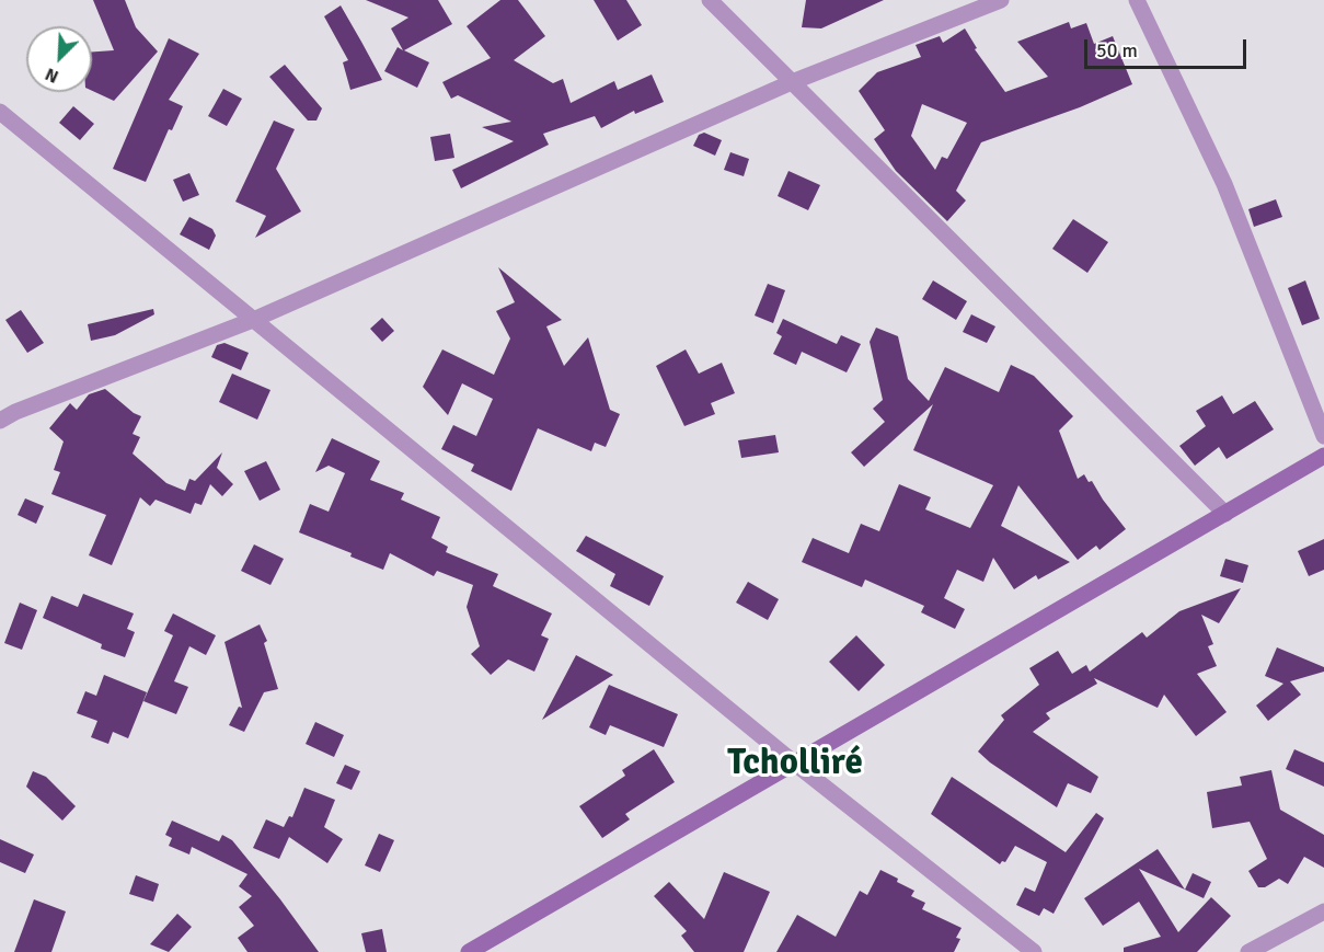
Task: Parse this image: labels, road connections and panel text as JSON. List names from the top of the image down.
{
  "districts": ["Tcholliré"],
  "scale_bar": "50 m",
  "north": "bottom left"
}
